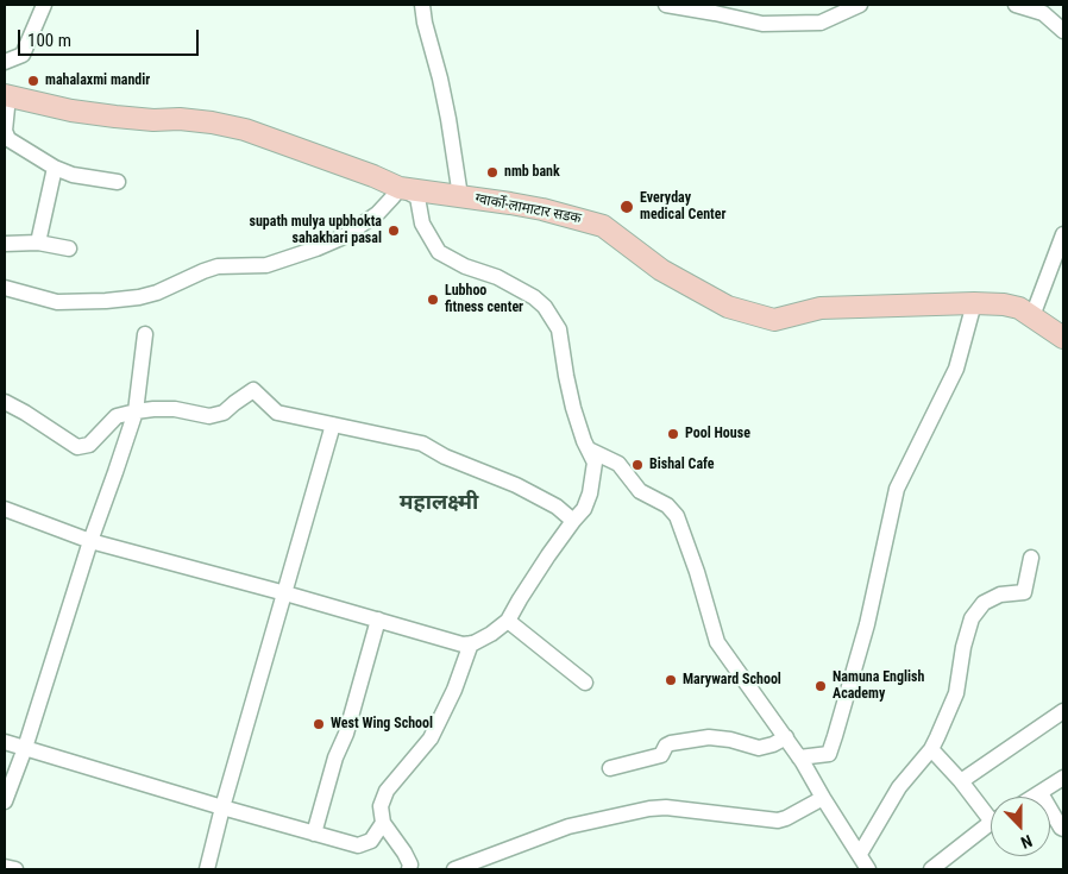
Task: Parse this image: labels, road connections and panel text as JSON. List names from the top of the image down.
{
  "streets": {
    "main road": ["ग्वार्को-लामाटार सडक"]
  },
  "districts": ["महालक्ष्मी"],
  "places": [
    "mahalaxmi mandir",
    "nmb bank",
    "Everyday medical Center",
    "supath mulya upbhokta sahakhari pasal",
    "Lubhoo fitness center",
    "Pool House",
    "Bishal Cafe",
    "Maryward School",
    "Namuna English Academy",
    "West Wing School"
  ],
  "scale_bar": "100 m",
  "north": "bottom"
}
